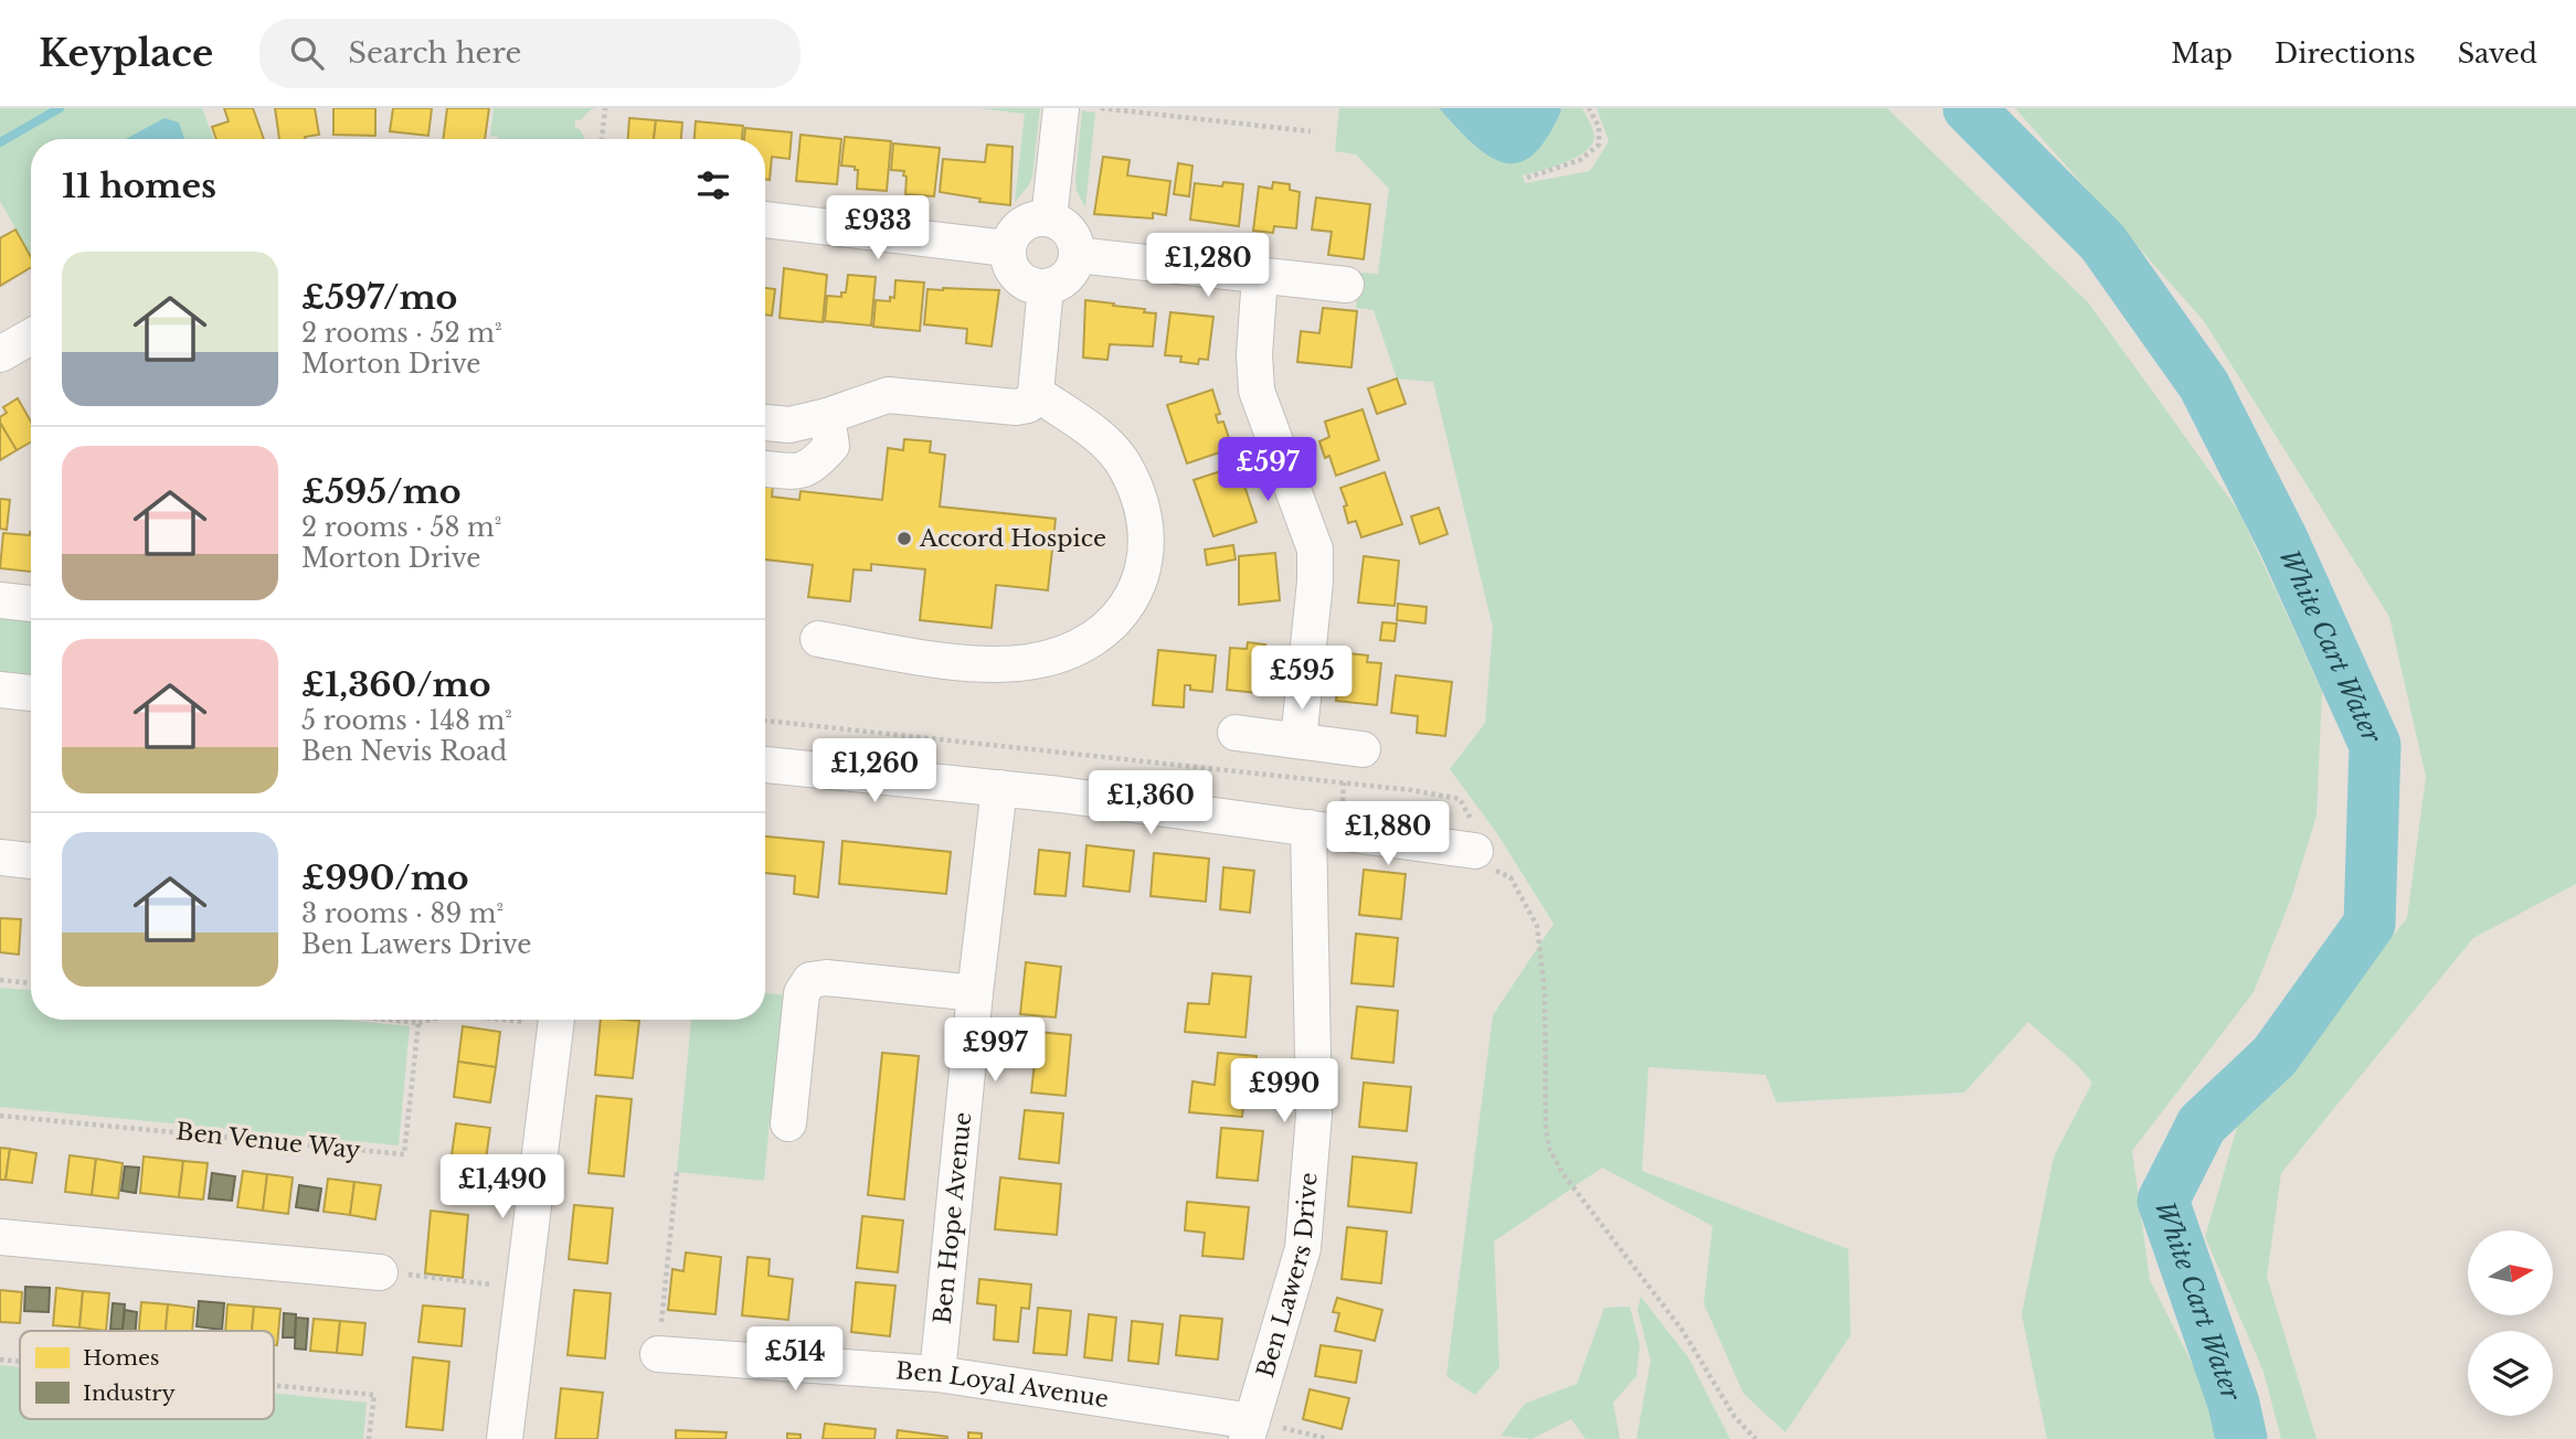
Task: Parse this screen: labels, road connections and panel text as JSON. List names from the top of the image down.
{
  "streets": {
    "street": ["Ben Hope Avenue", "Ben Lawers Drive", "Ben Loyal Avenue"],
    "path": ["Ben Venue Way"]
  },
  "crossings": [
    ["Ben Hope Avenue", "Ben Loyal Avenue"],
    ["Ben Lawers Drive", "Ben Loyal Avenue"]
  ],
  "water": ["White Cart Water"],
  "places": ["Accord Hospice"],
  "legend": ["Homes", "Industry"],
  "north": "right",
  "page": {
    "header": "Keyplace",
    "search": "Search here",
    "nav": ["Map", "Directions", "Saved"],
    "heading": "11 homes",
    "price": [
      "£933",
      "£1,280",
      "£597",
      "£595",
      "£1,260",
      "£1,360",
      "£1,880",
      "£997",
      "£990",
      "£1,490",
      "£514"
    ],
    "list": [
      {
        "name": "£597/mo",
        "note": "2 rooms · 52 m² · Morton Drive"
      },
      {
        "name": "£595/mo",
        "note": "2 rooms · 58 m² · Morton Drive"
      },
      {
        "name": "£1,360/mo",
        "note": "5 rooms · 148 m² · Ben Nevis Road"
      },
      {
        "name": "£990/mo",
        "note": "3 rooms · 89 m² · Ben Lawers Drive"
      }
    ]
  }
}
